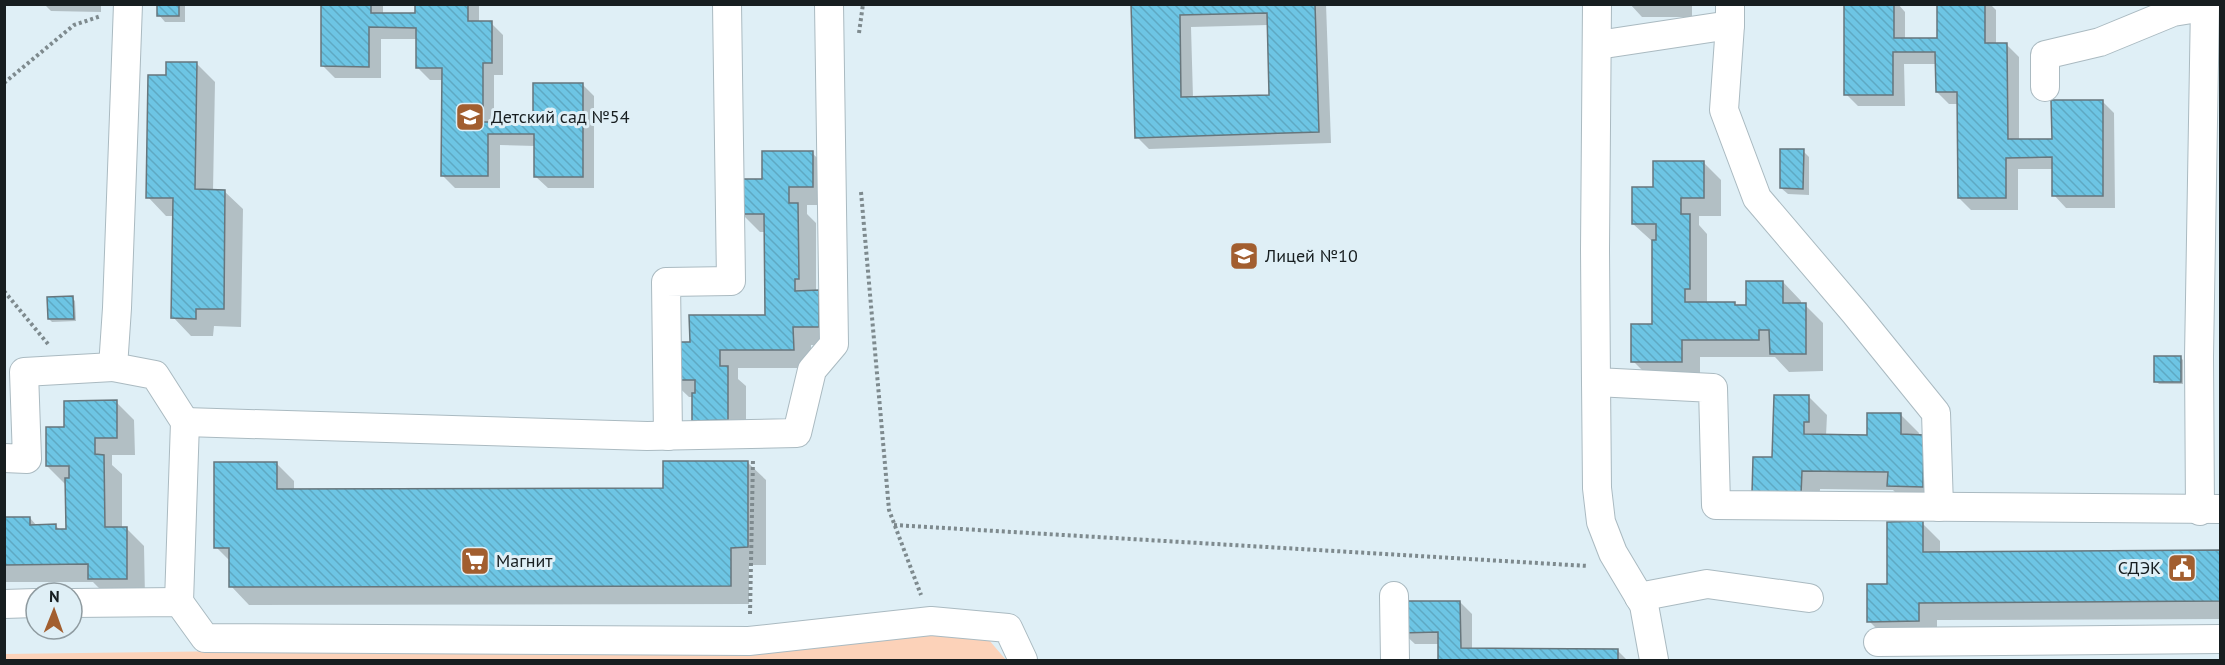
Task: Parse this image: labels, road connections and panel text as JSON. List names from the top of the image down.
{
  "places": {
    "school or university": ["Детский сад №54", "Лицей №10"],
    "supermarket": ["Магнит"],
    "public building": ["СДЭК"]
  },
  "north": "top"
}
